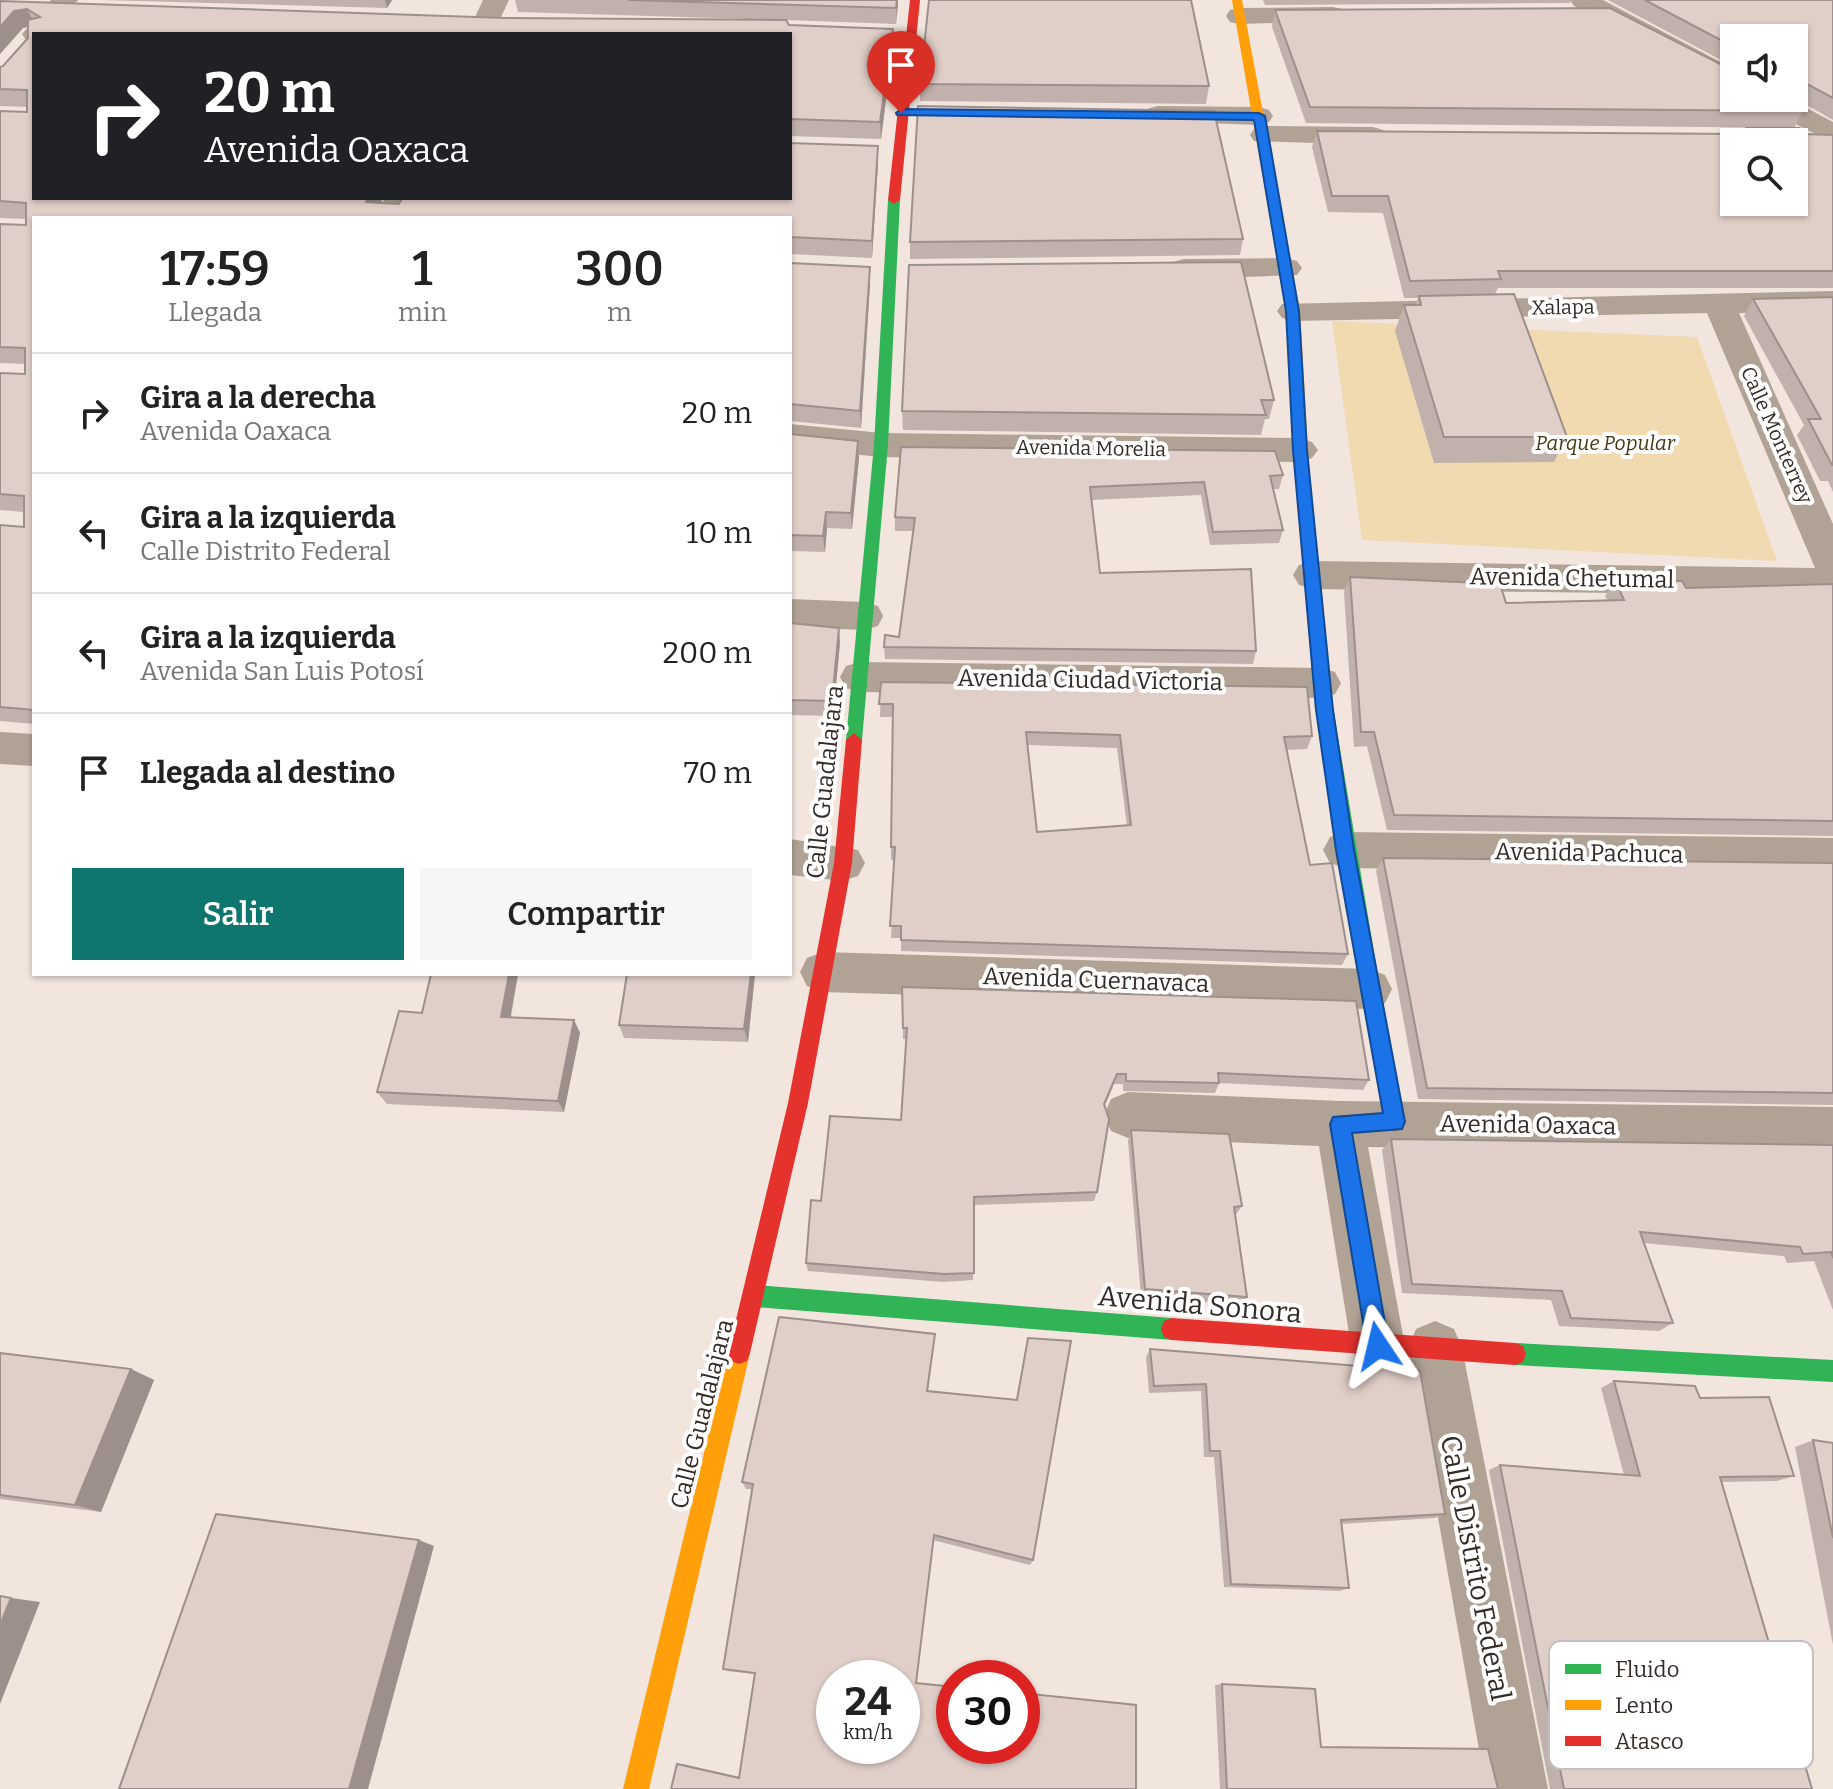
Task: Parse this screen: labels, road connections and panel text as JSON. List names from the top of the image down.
{
  "streets": {
    "street": [
      "Xalapa",
      "Calle Monterrey",
      "Avenida Morelia",
      "Avenida Chetumal",
      "Avenida Ciudad Victoria",
      "Calle Guadalajara",
      "Avenida Pachuca",
      "Avenida Cuernavaca",
      "Avenida Oaxaca",
      "Avenida Sonora",
      "Calle Distrito Federal"
    ]
  },
  "crossings": [
    ["Xalapa", "Calle Monterrey"],
    ["Avenida Morelia", "Calle Guadalajara"],
    ["Avenida Ciudad Victoria", "Calle Guadalajara"],
    ["Calle Guadalajara", "Avenida Cuernavaca"],
    ["Calle Guadalajara", "Avenida Sonora"],
    ["Avenida Sonora", "Calle Distrito Federal"]
  ],
  "parks": ["Parque Popular"],
  "legend": ["Fluido", "Lento", "Atasco"],
  "page": {
    "turn": ["20 m", "Avenida Oaxaca"],
    "eta": [
      "17:59",
      "Llegada",
      "1",
      "min",
      "300",
      "m"
    ],
    "list": [
      {
        "name": "Gira a la derecha",
        "note": "Avenida Oaxaca",
        "value": "20 m"
      },
      {
        "name": "Gira a la izquierda",
        "note": "Calle Distrito Federal",
        "value": "10 m"
      },
      {
        "name": "Gira a la izquierda",
        "note": "Avenida San Luis Potosí",
        "value": "200 m"
      },
      {
        "name": "Llegada al destino",
        "value": "70 m"
      }
    ],
    "buttons": ["Salir", "Compartir"],
    "speed": "24 km/h",
    "limit": "30"
  }
}
